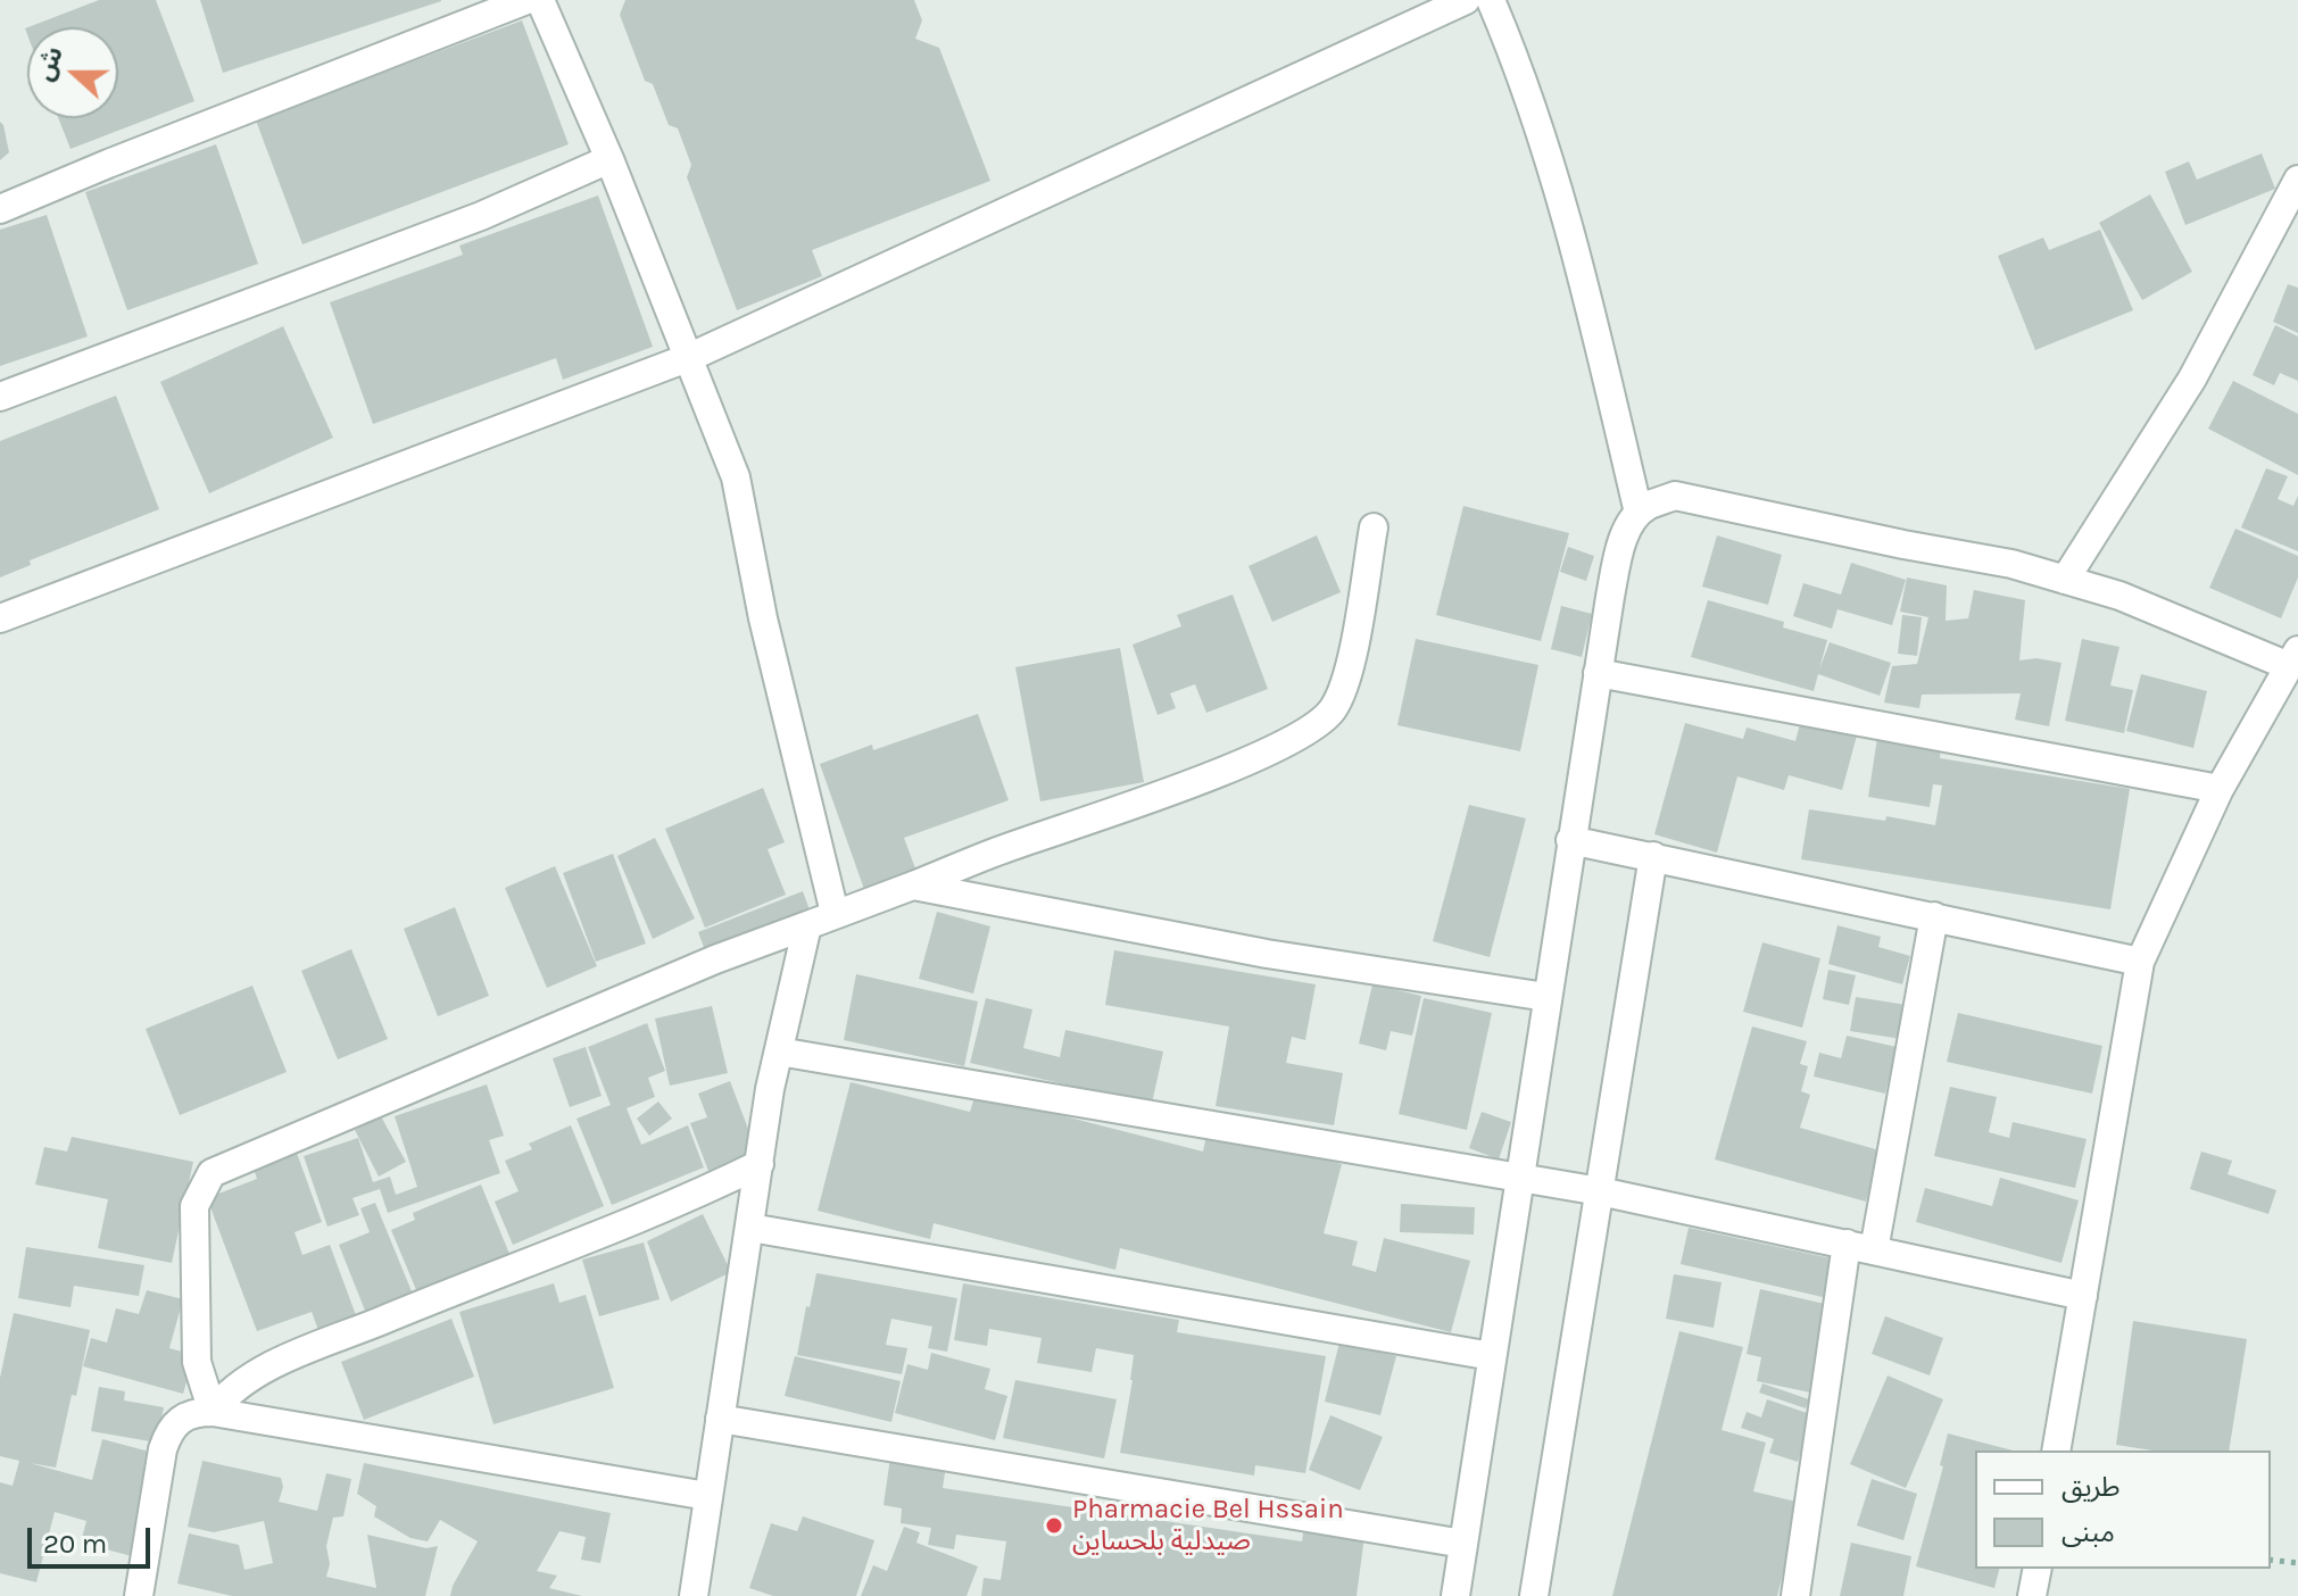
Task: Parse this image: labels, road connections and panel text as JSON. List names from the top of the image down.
{
  "places": ["Pharmacie Bel Hssain صيدلية بلحساين"],
  "legend": ["طريق", "مبنى"],
  "scale_bar": "20 m",
  "north": "left"
}
